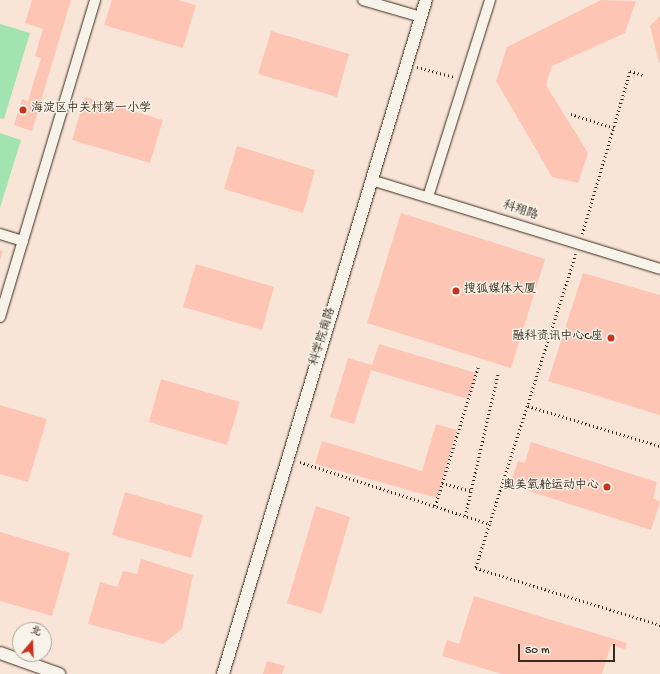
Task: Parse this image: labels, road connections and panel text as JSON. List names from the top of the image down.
{
  "streets": {
    "street": ["科翔路", "科学院南路"]
  },
  "crossings": [
    ["科翔路", "科学院南路"]
  ],
  "places": [
    "海淀区中关村第一小学",
    "搜狐媒体大厦",
    "融科资讯中心C座",
    "奥美氧舱运动中心"
  ],
  "scale_bar": "50 m",
  "north": "top"
}
